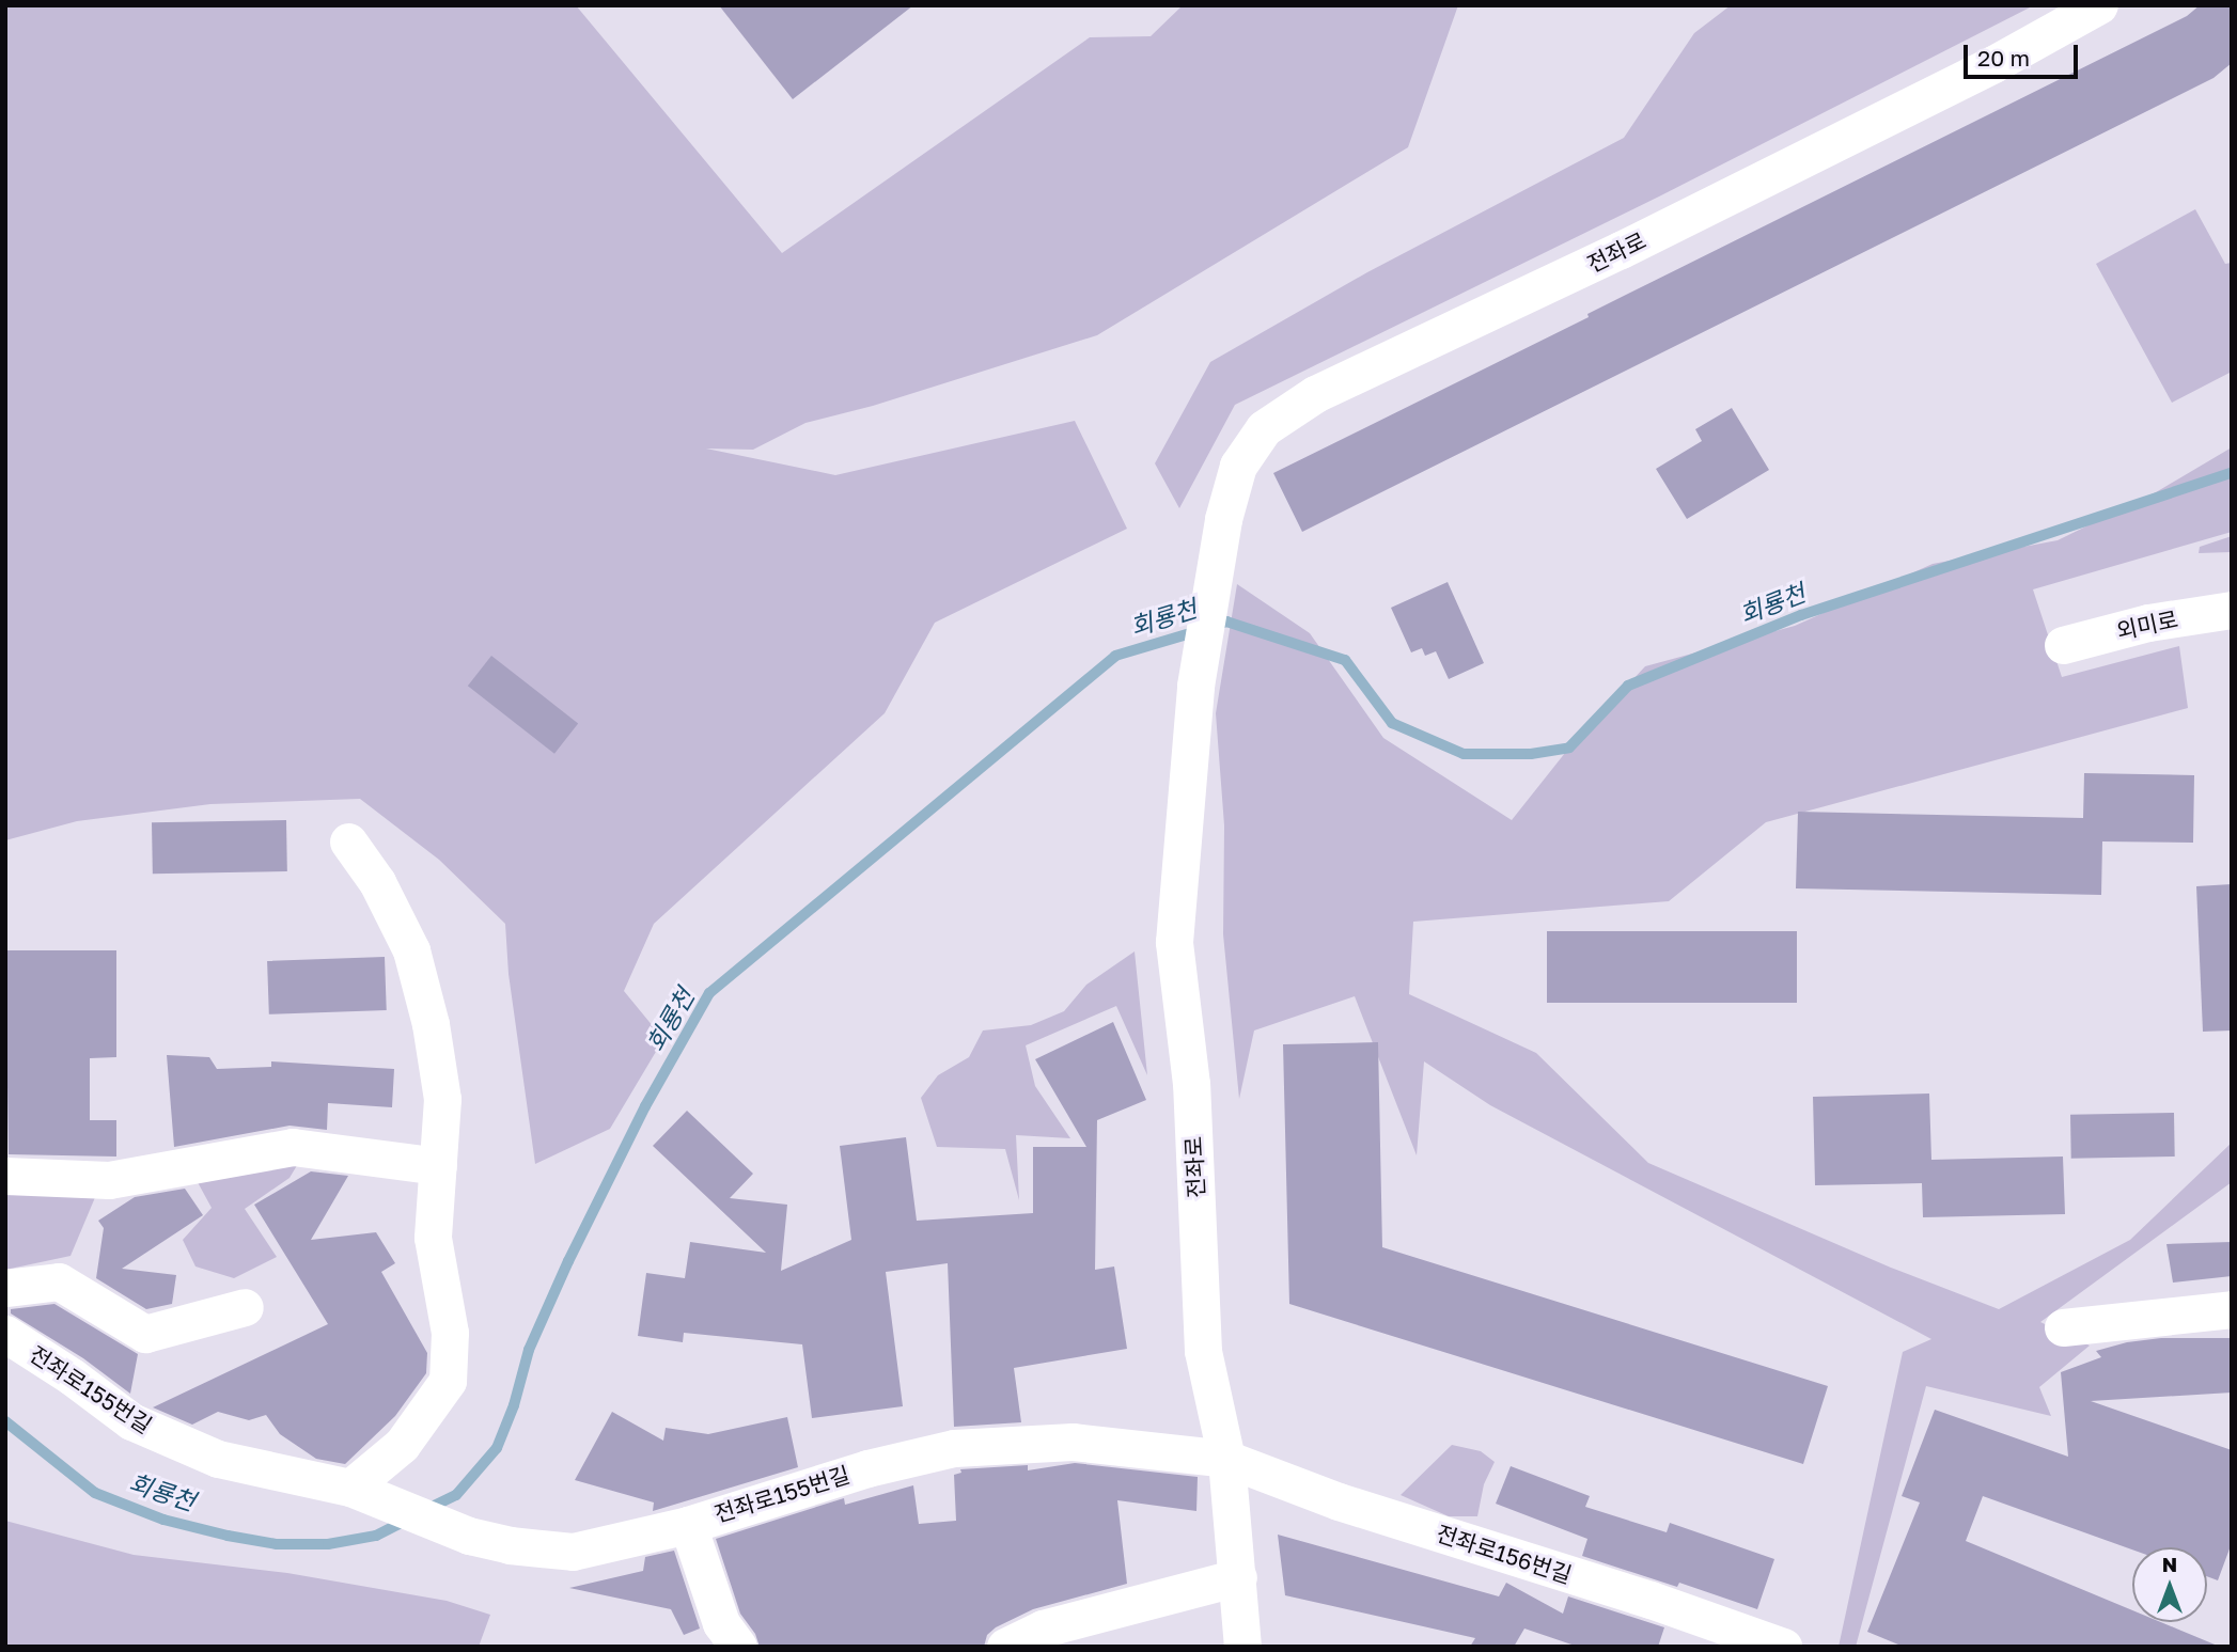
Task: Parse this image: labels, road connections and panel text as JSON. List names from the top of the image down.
{
  "streets": {
    "street": [
      "전좌로",
      "외미로",
      "전좌로155번길",
      "전좌로156번길"
    ]
  },
  "crossings": [
    ["전좌로", "전좌로155번길"],
    ["전좌로", "전좌로156번길"],
    ["전좌로155번길", "전좌로156번길"]
  ],
  "water": ["회룡천"],
  "scale_bar": "20 m",
  "north": "top"
}
